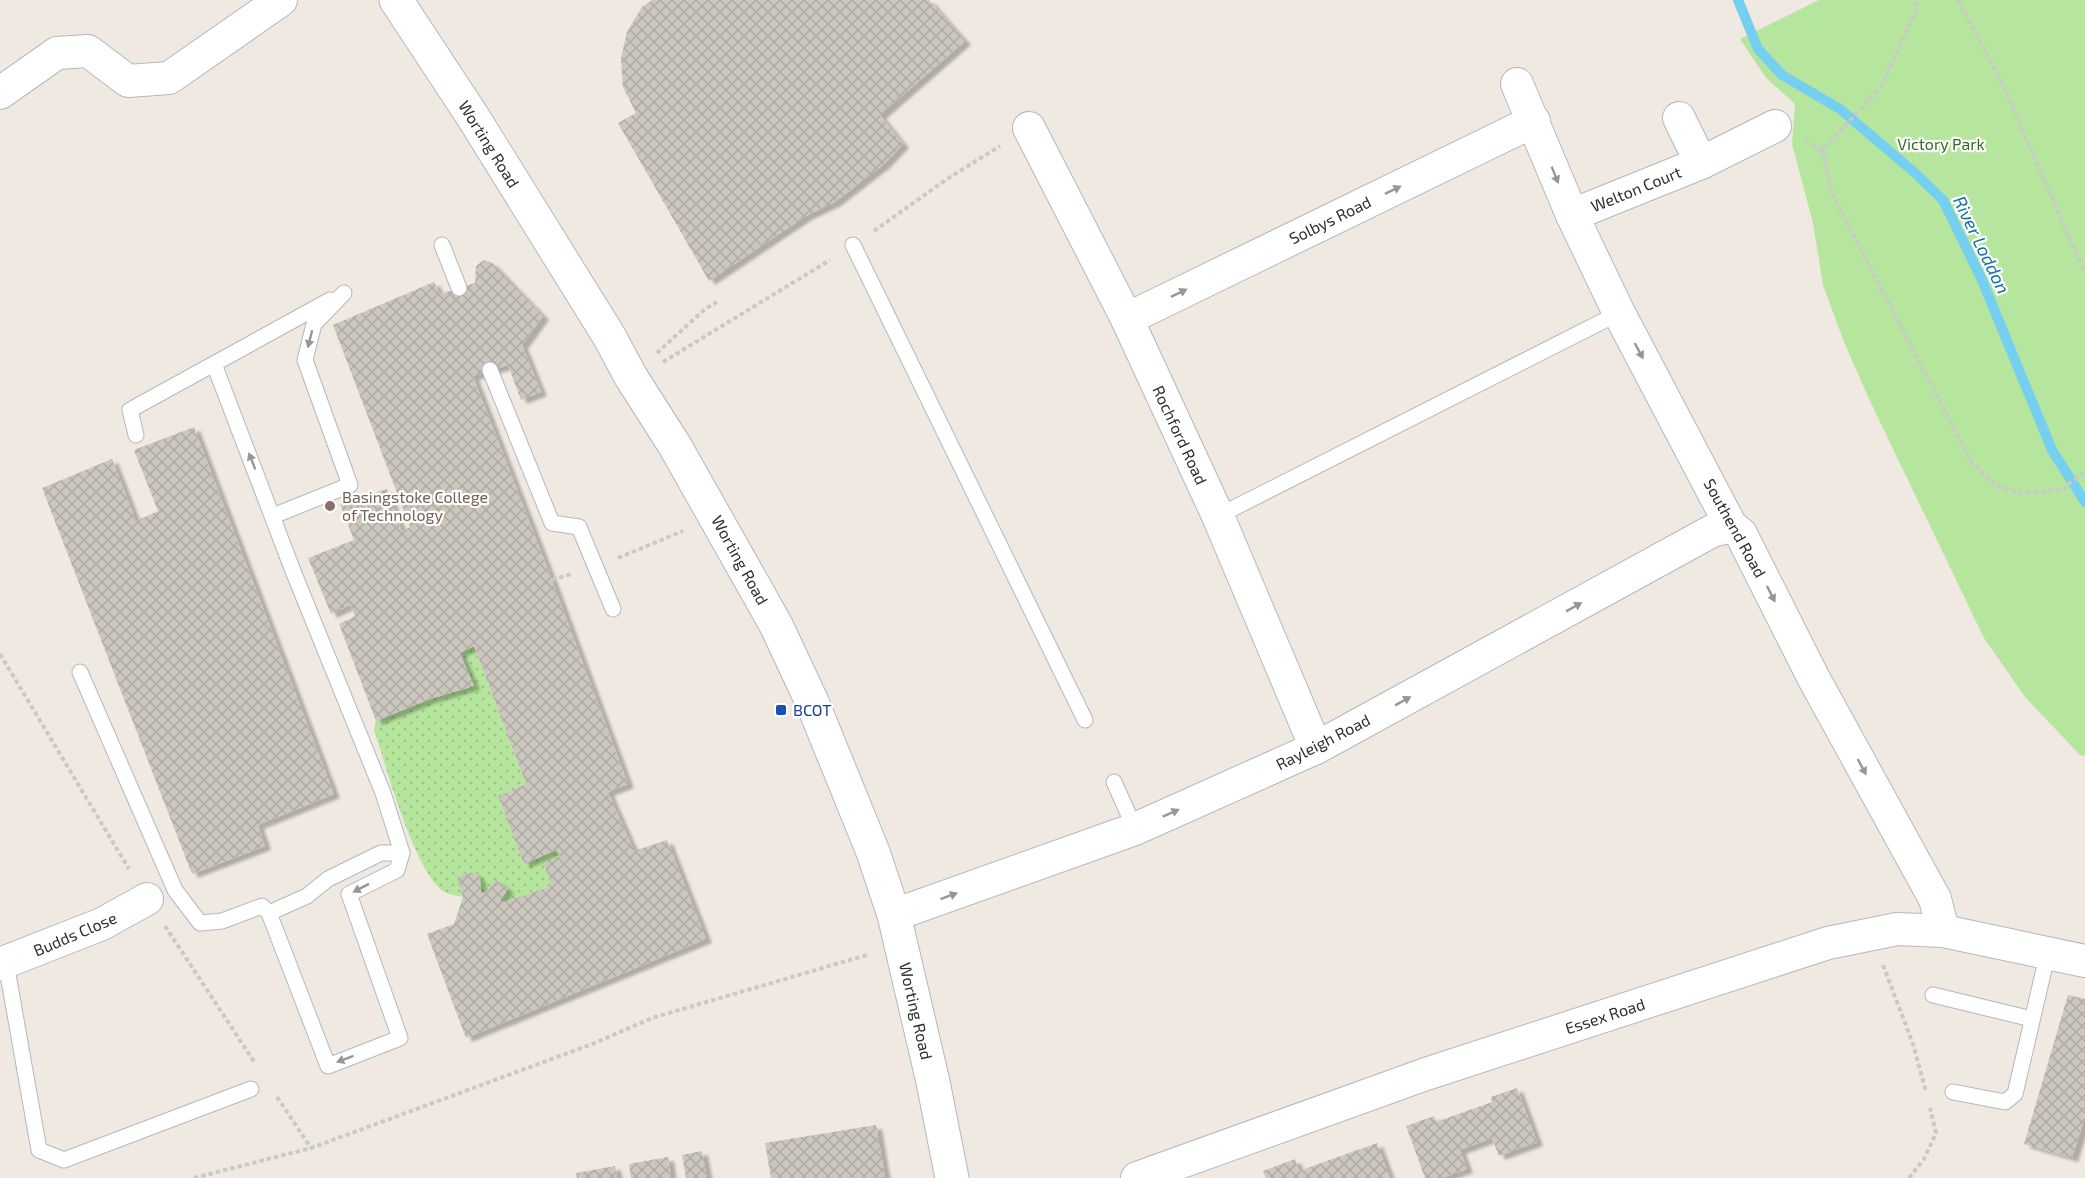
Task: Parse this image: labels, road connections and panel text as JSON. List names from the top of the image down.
{
  "streets": {
    "street": [
      "Worting Road",
      "Welton Court",
      "Solbys Road",
      "Rochford Road",
      "Southend Road",
      "Rayleigh Road",
      "Budds Close",
      "Essex Road"
    ]
  },
  "crossings": [
    ["Worting Road", "Rayleigh Road"],
    ["Welton Court", "Southend Road"],
    ["Solbys Road", "Rochford Road"],
    ["Solbys Road", "Southend Road"],
    ["Rochford Road", "Rayleigh Road"],
    ["Southend Road", "Rayleigh Road"],
    ["Southend Road", "Essex Road"]
  ],
  "one_way": ["Solbys Road", "Southend Road", "Rayleigh Road"],
  "water": ["River Loddon"],
  "parks": ["Victory Park"],
  "places": {
    "other": ["Basingstoke College of Technology"],
    "transit": ["BCOT"]
  }
}
